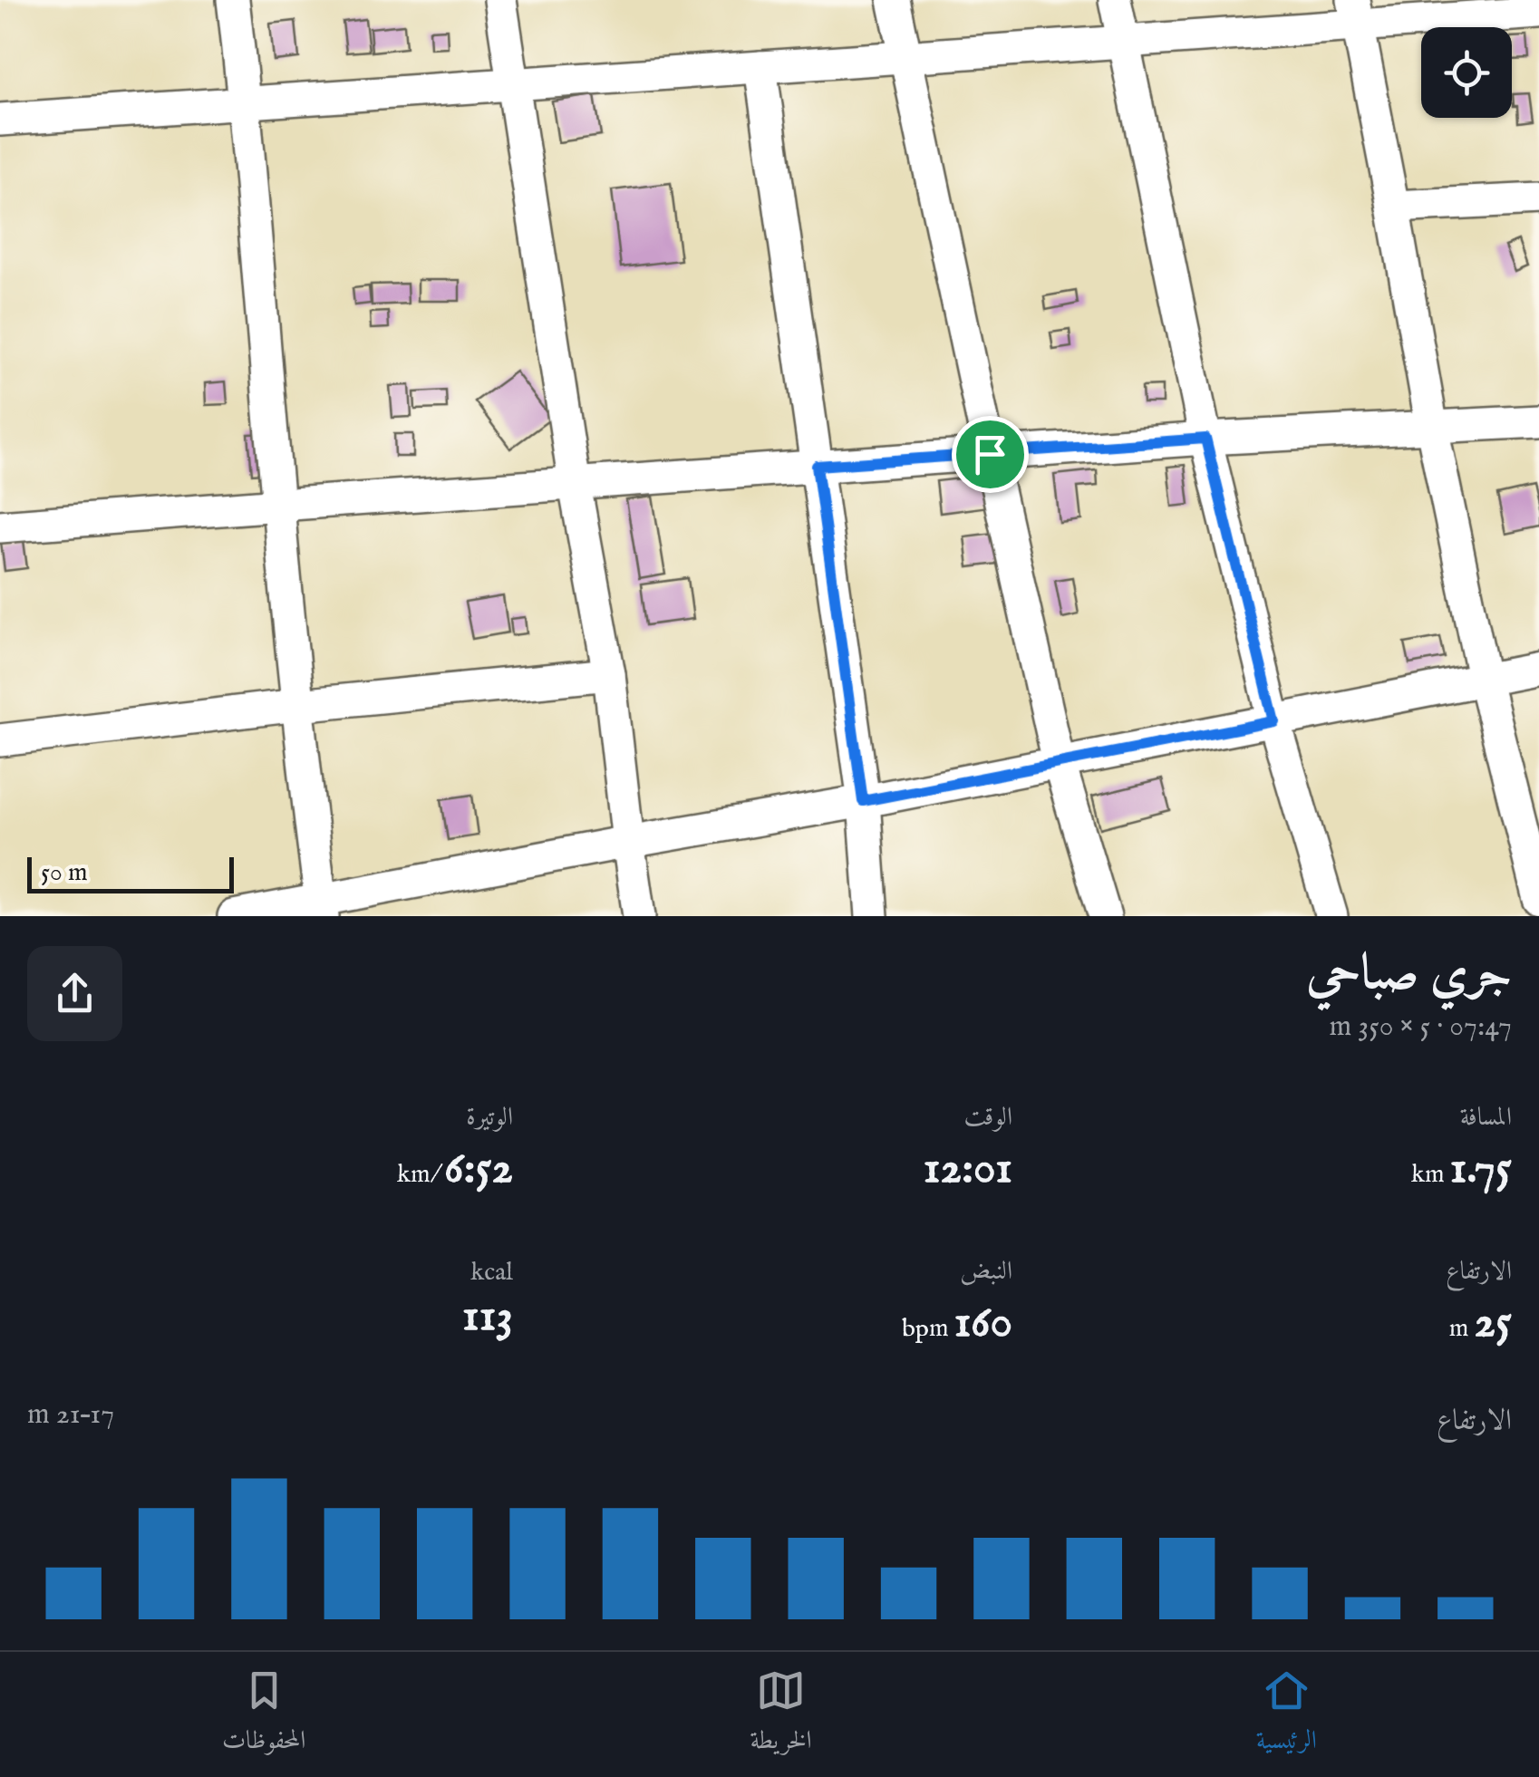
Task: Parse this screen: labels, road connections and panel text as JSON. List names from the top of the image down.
{
  "scale_bar": "50 m",
  "page": {
    "scale": "50 m",
    "heading": ["جري صباحي", "07:47 · 5 × 350 m"],
    "stats": [
      ["المسافة", "1.75 km"],
      ["الوقت", "12:01"],
      ["الوتيرة", "6:52 /km"],
      ["الارتفاع", "25 m"],
      ["النبض", "160 bpm"],
      ["kcal", "113"]
    ],
    "chart": ["الارتفاع", "17–21 m"],
    "tabs": ["الرئيسية", "الخريطة", "المحفوظات"]
  }
}
